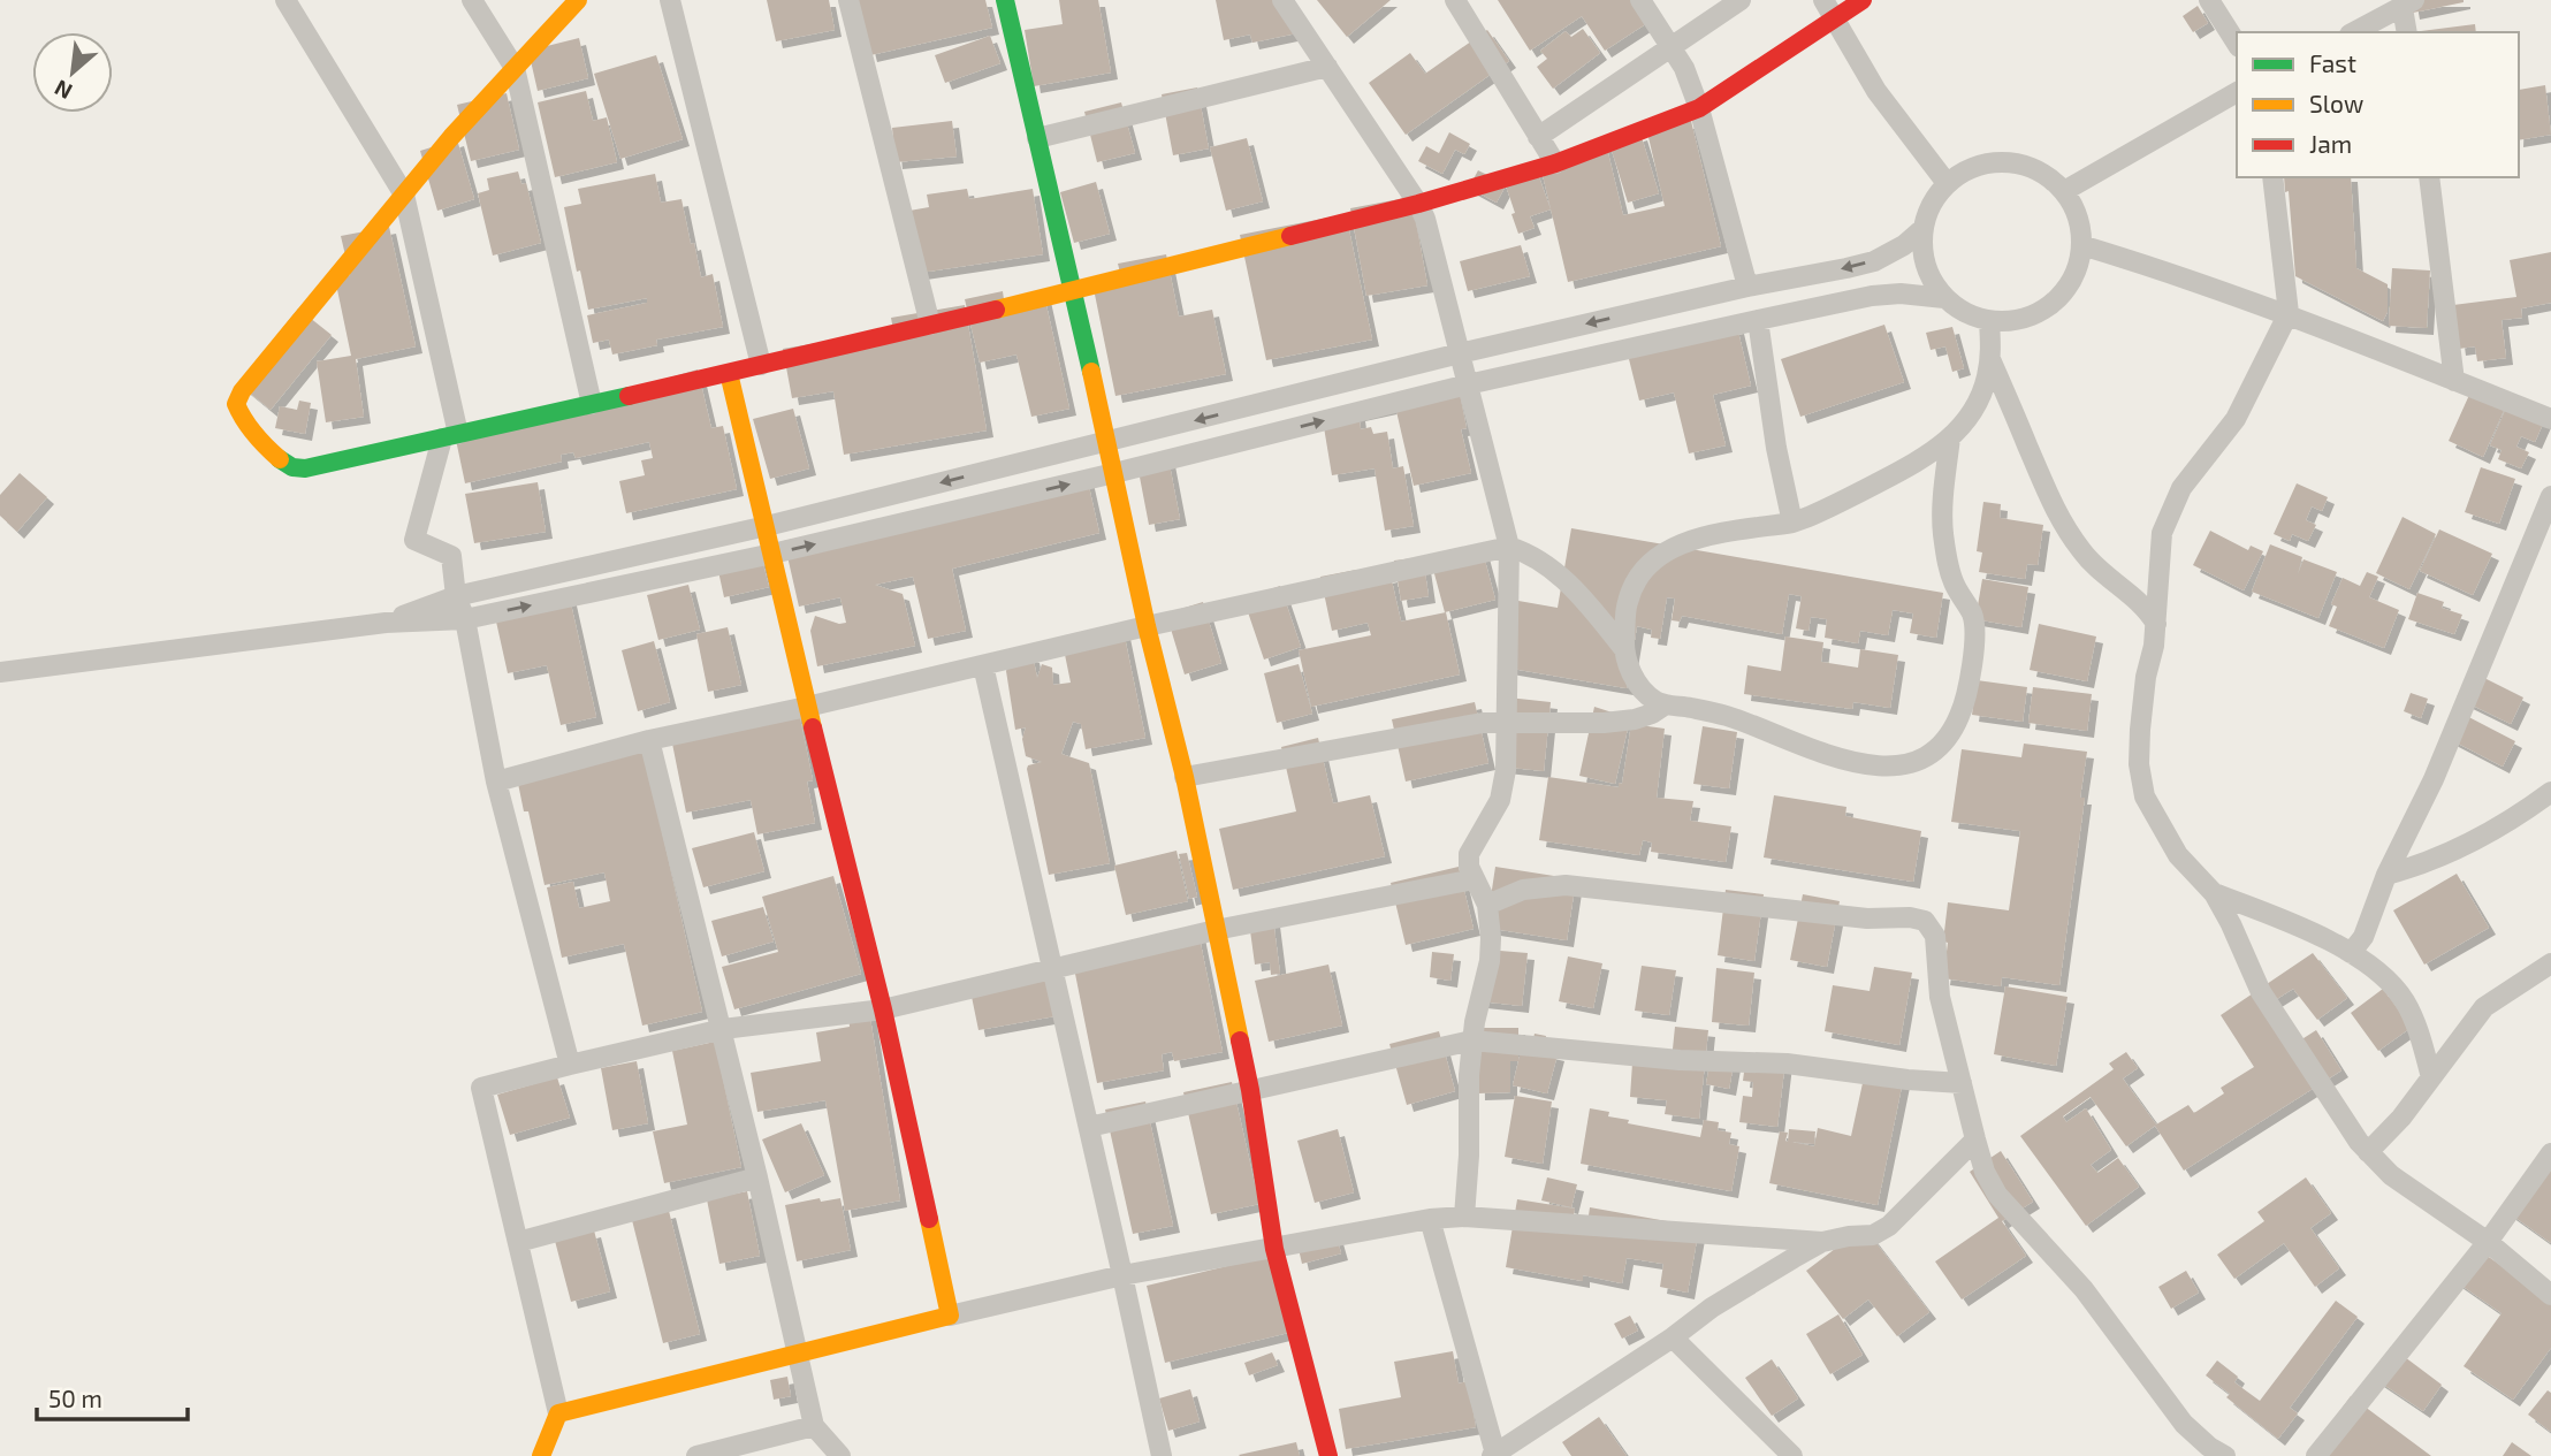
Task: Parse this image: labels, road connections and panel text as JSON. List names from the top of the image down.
{
  "legend": ["Fast", "Slow", "Jam"],
  "scale_bar": "50 m",
  "north": "bottom left"
}
